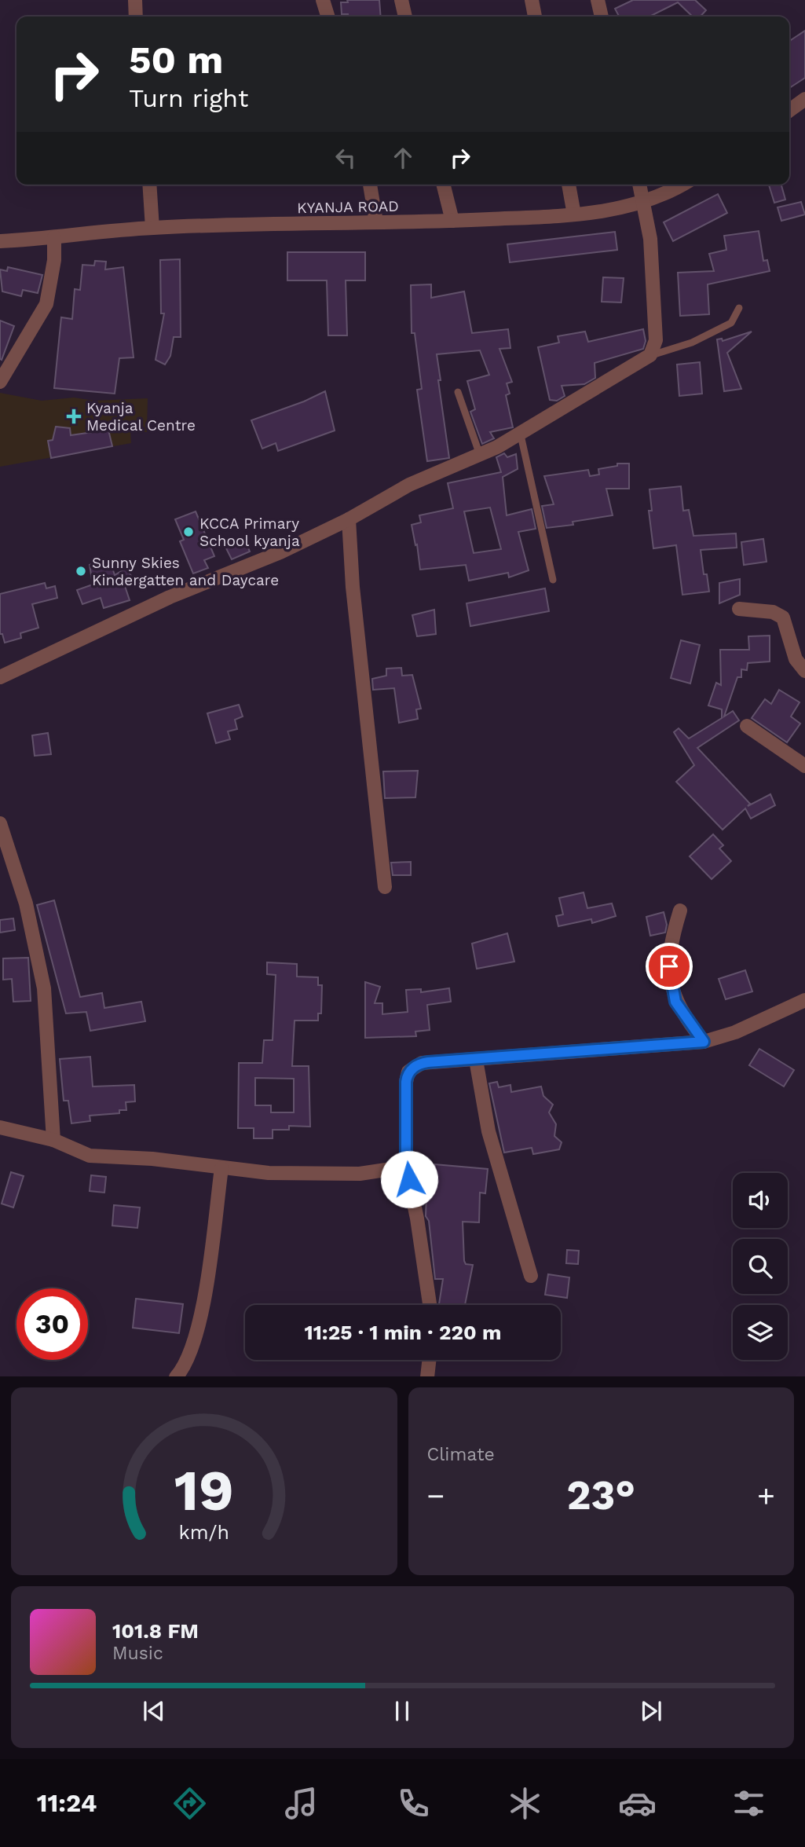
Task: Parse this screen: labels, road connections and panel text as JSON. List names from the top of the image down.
{
  "streets": {
    "street": ["KYANJA ROAD"]
  },
  "places": {
    "health": ["Kyanja Medical Centre"],
    "other": ["KCCA Primary School kyanja", "Sunny Skies Kindergatten and Daycare"]
  },
  "page": {
    "turn": ["50 m", "Turn right"],
    "limit": "30",
    "trip": "11:25 · 1 min · 220 m",
    "tile": "Climate",
    "heat": ["−", "23°", "+"],
    "song": ["101.8 FM", "Music"],
    "tabs": "11:24",
    "gauge": ["19", "km/h"]
  }
}
